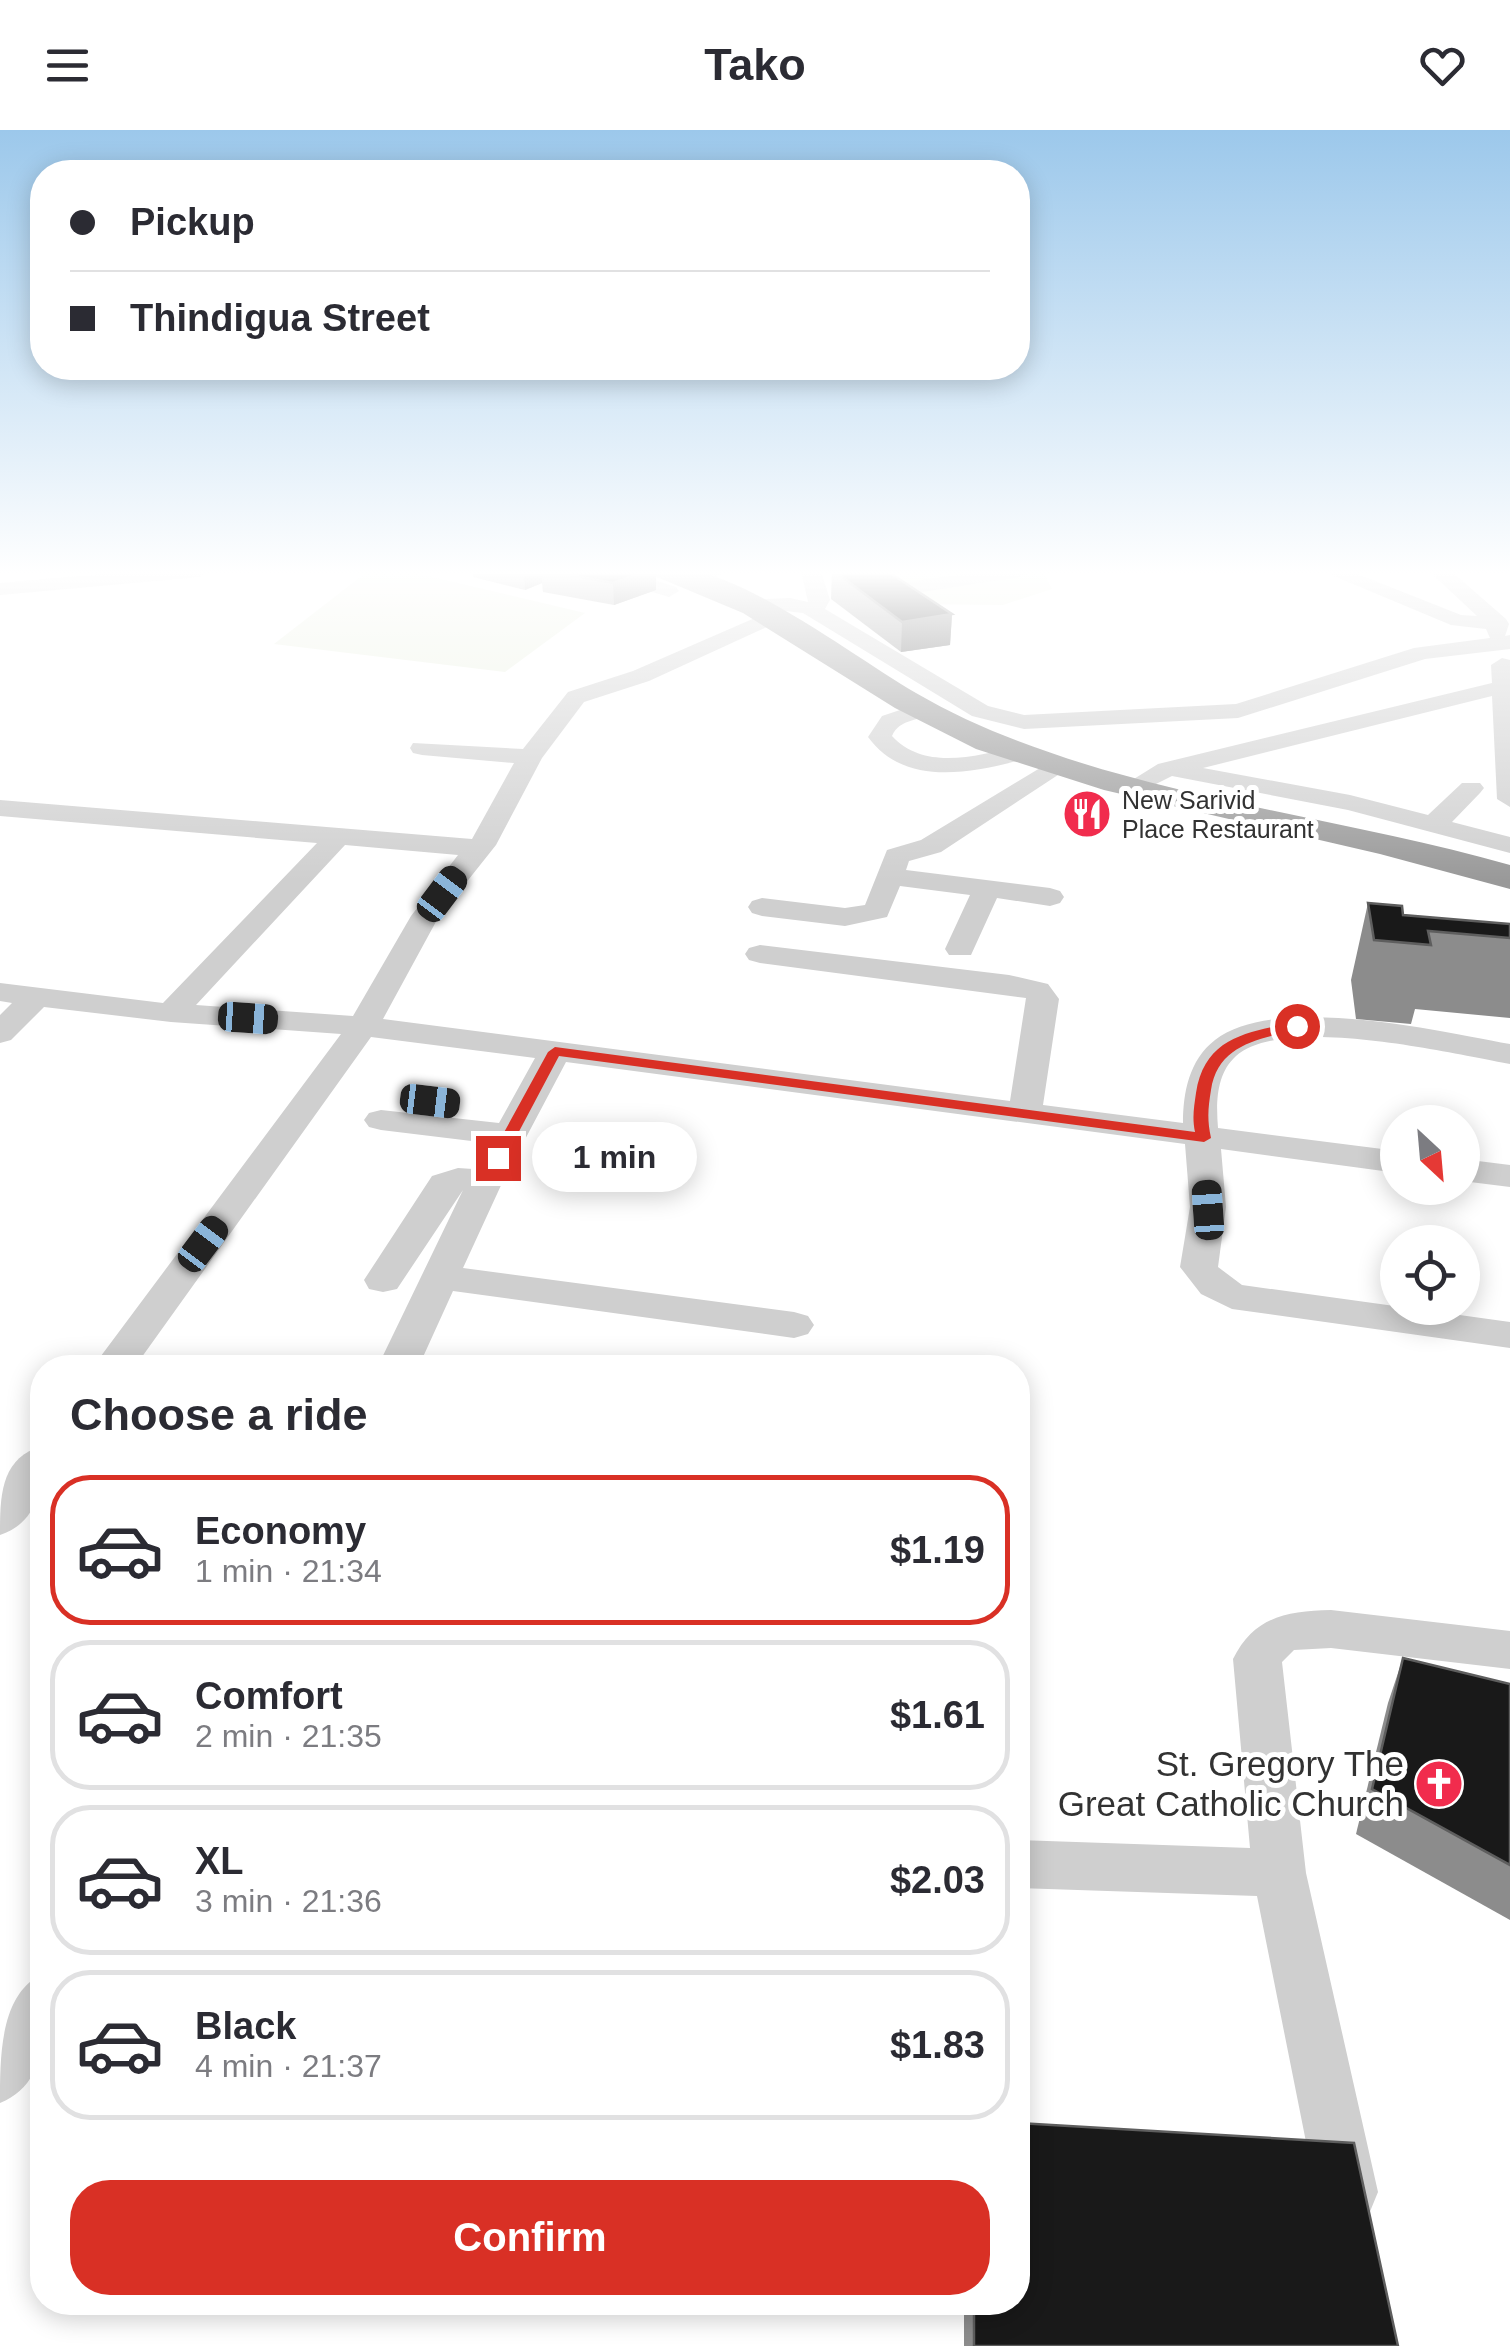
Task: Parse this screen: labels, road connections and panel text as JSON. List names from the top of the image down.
{
  "places": {
    "restaurant": ["New Sarivid Place Restaurant"],
    "church": ["St. Gregory The Great Catholic Church"]
  },
  "north": "bottom right",
  "page": {
    "header": "Tako",
    "banner": ["Pickup", "Thindigua Street"],
    "bubble": "1 min",
    "heading": "Choose a ride",
    "list": [
      {
        "name": "Economy",
        "note": "1 min · 21:34",
        "value": "$1.19"
      },
      {
        "name": "Comfort",
        "note": "2 min · 21:35",
        "value": "$1.61"
      },
      {
        "name": "XL",
        "note": "3 min · 21:36",
        "value": "$2.03"
      },
      {
        "name": "Black",
        "note": "4 min · 21:37",
        "value": "$1.83"
      }
    ],
    "buttons": "Confirm"
  }
}
